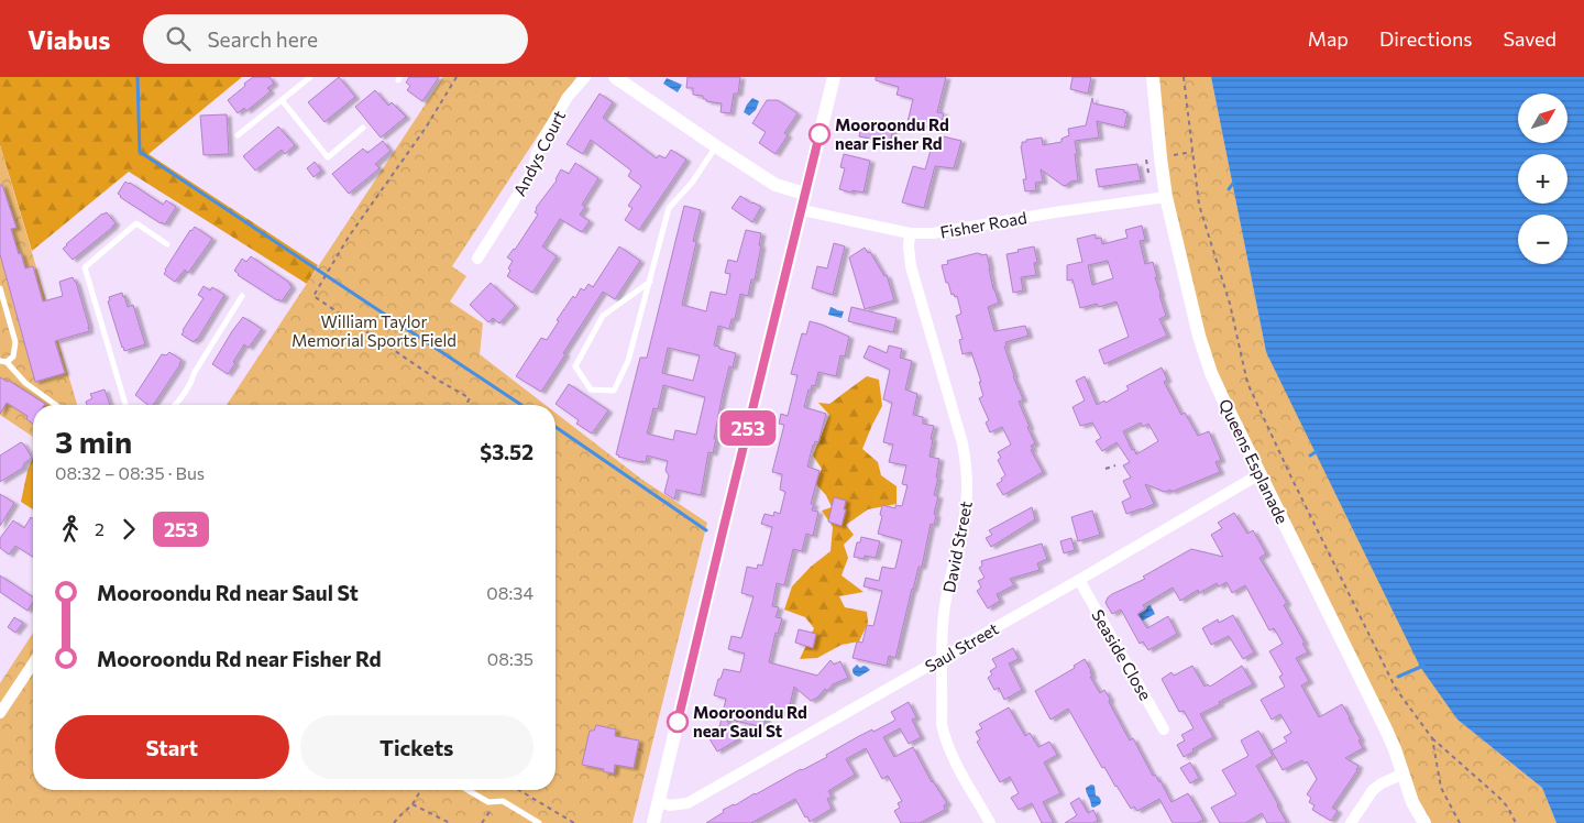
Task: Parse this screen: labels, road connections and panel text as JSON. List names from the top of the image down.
{
  "streets": {
    "street": [
      "Andys Court",
      "Fisher Road",
      "Queens Esplanade",
      "David Street",
      "Saul Street",
      "Seaside Close"
    ]
  },
  "crossings": [
    ["Fisher Road", "Queens Esplanade"],
    ["Fisher Road", "David Street"],
    ["Queens Esplanade", "Saul Street"],
    ["David Street", "Saul Street"],
    ["Saul Street", "Seaside Close"]
  ],
  "parks": ["William Taylor Memorial Sports Field"],
  "places": ["Mooroondu Rd near Fisher Rd", "Mooroondu Rd near Saul St"],
  "lines": ["bus line 253"],
  "north": "top right",
  "page": {
    "header": "Viabus",
    "search": "Search here",
    "nav": ["Map", "Directions", "Saved"],
    "on_map": "253",
    "map_buttons": ["+", "−"],
    "heading": ["3 min", "08:32 – 08:35 · Bus", "$3.52"],
    "legs": ["2", "253"],
    "list": [
      {
        "name": "Mooroondu Rd near Saul St",
        "value": "08:34"
      },
      {
        "name": "Mooroondu Rd near Fisher Rd",
        "value": "08:35"
      }
    ],
    "buttons": ["Start", "Tickets"]
  }
}
